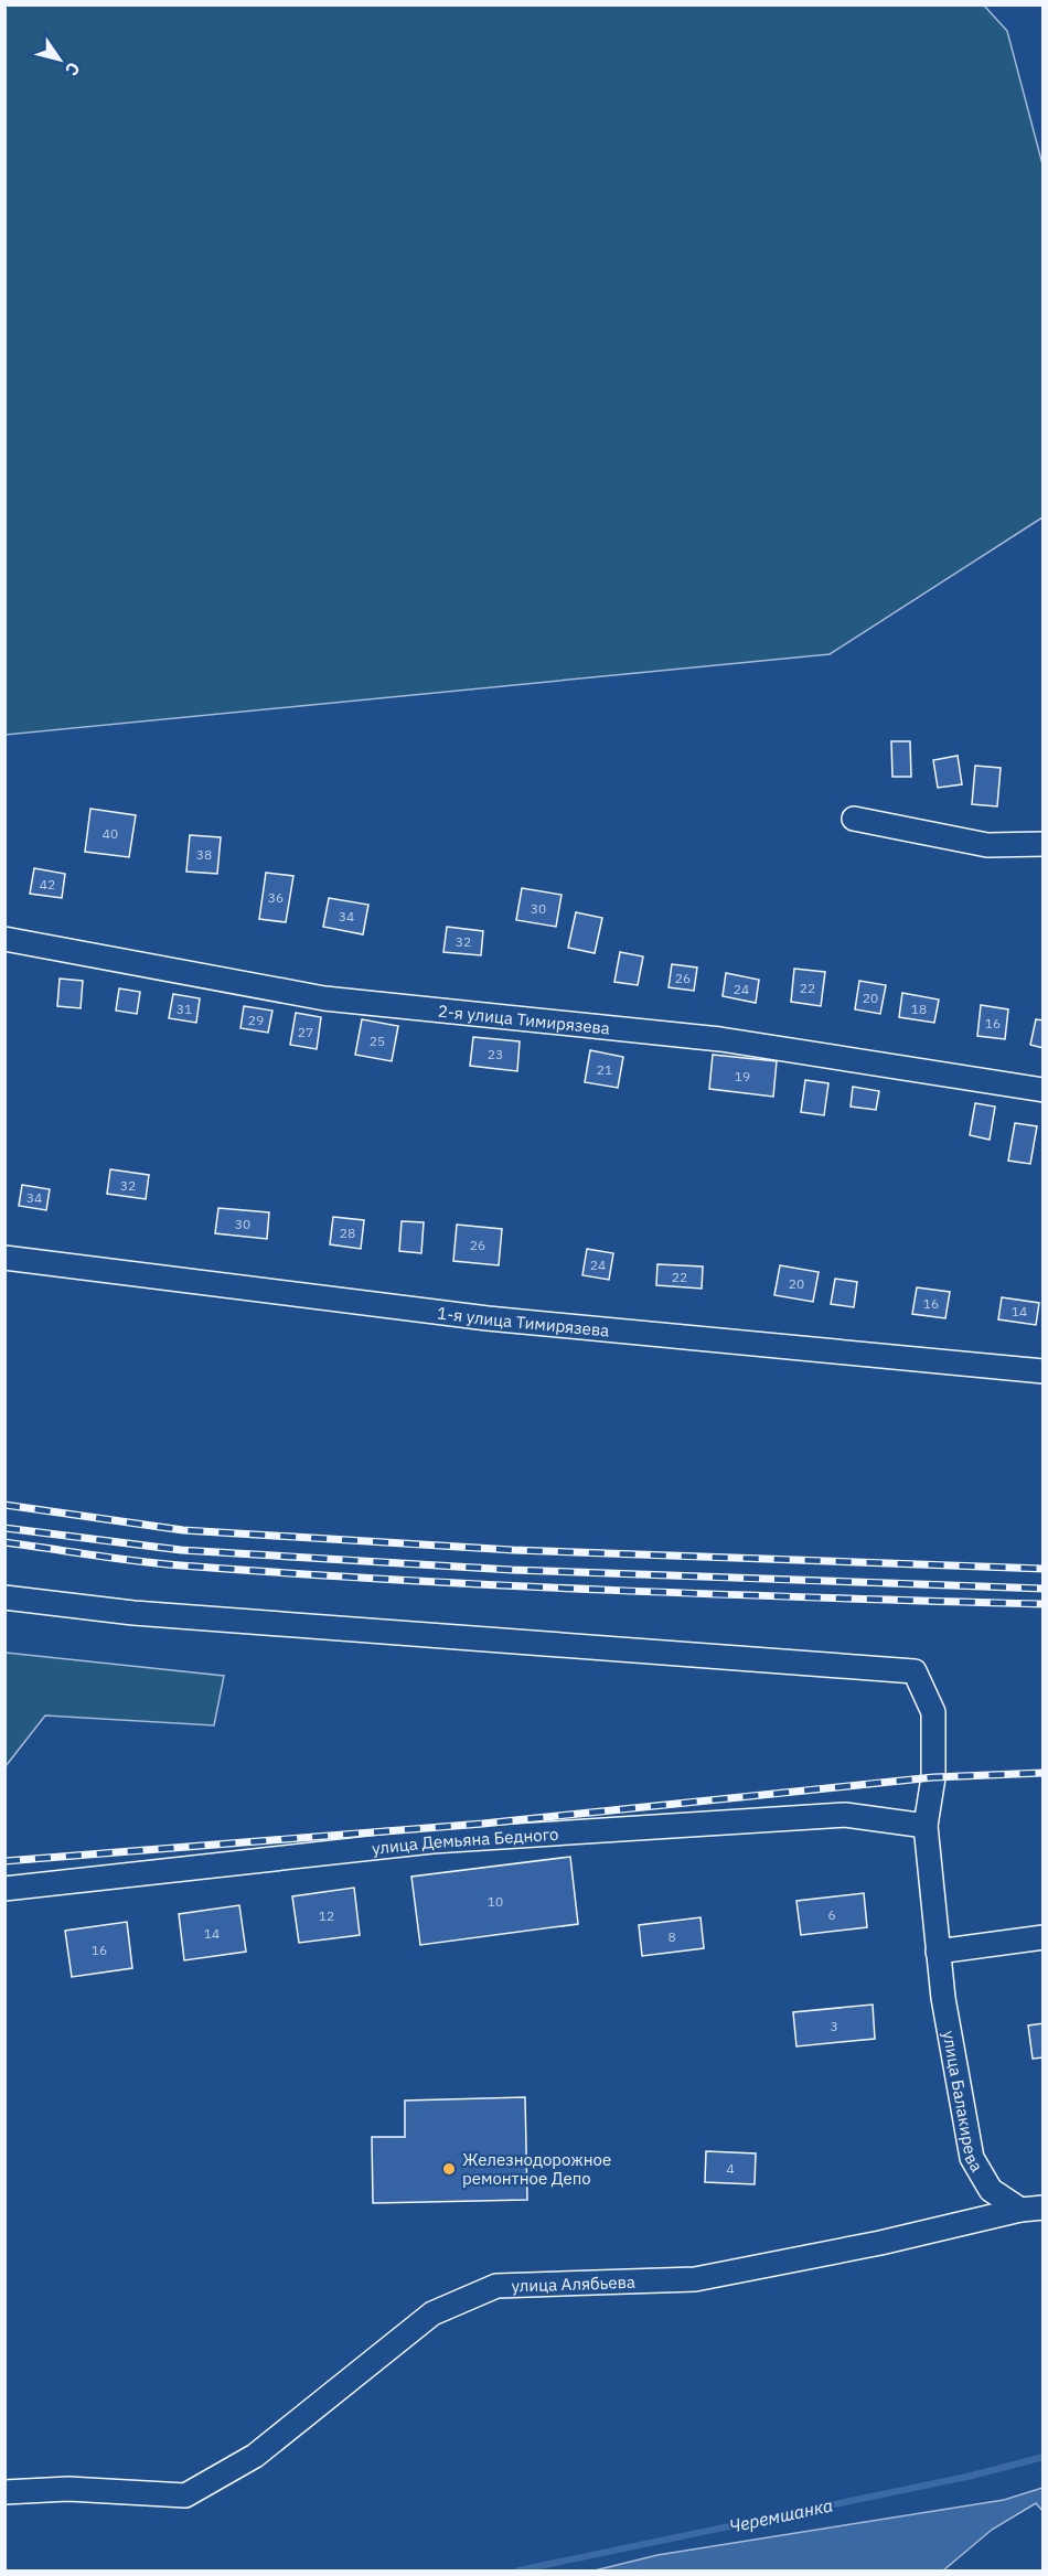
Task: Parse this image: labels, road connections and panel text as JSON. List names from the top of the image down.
{
  "streets": {
    "street": [
      "2-я улица Тимирязева",
      "1-я улица Тимирязева",
      "улица Демьяна Бедного",
      "улица Балакирева",
      "улица Алябьева"
    ]
  },
  "crossings": [
    ["улица Демьяна Бедного", "улица Балакирева"],
    ["улица Балакирева", "улица Алябьева"]
  ],
  "water": ["Черемшанка"],
  "places": ["Железнодорожное ремонтное Депо"],
  "house_numbers": [
    "40",
    "38",
    "42",
    "36",
    "30",
    "34",
    "32",
    "26",
    "22",
    "24",
    "20",
    "31",
    "18",
    "29",
    "16",
    "27",
    "25",
    "23",
    "21",
    "19",
    "32",
    "34",
    "30",
    "28",
    "26",
    "24",
    "22",
    "20",
    "16",
    "14",
    "10",
    "6",
    "12",
    "14",
    "8",
    "16",
    "3",
    "4"
  ],
  "north": "bottom right"
}
